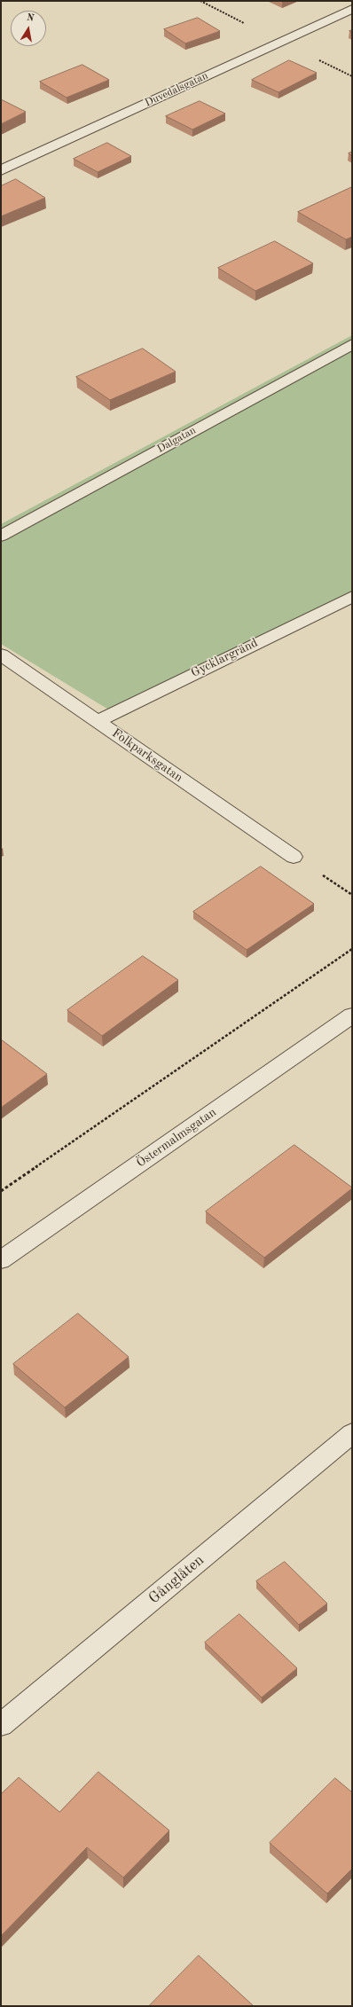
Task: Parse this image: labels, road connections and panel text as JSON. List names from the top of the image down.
{
  "streets": {
    "street": [
      "Duvedalsgatan",
      "Dalgatan",
      "Gycklargränd",
      "Folkparksgatan",
      "Östermalmsgatan",
      "Gånglåten"
    ]
  },
  "crossings": [
    ["Gycklargränd", "Folkparksgatan"]
  ],
  "north": "top"
}
